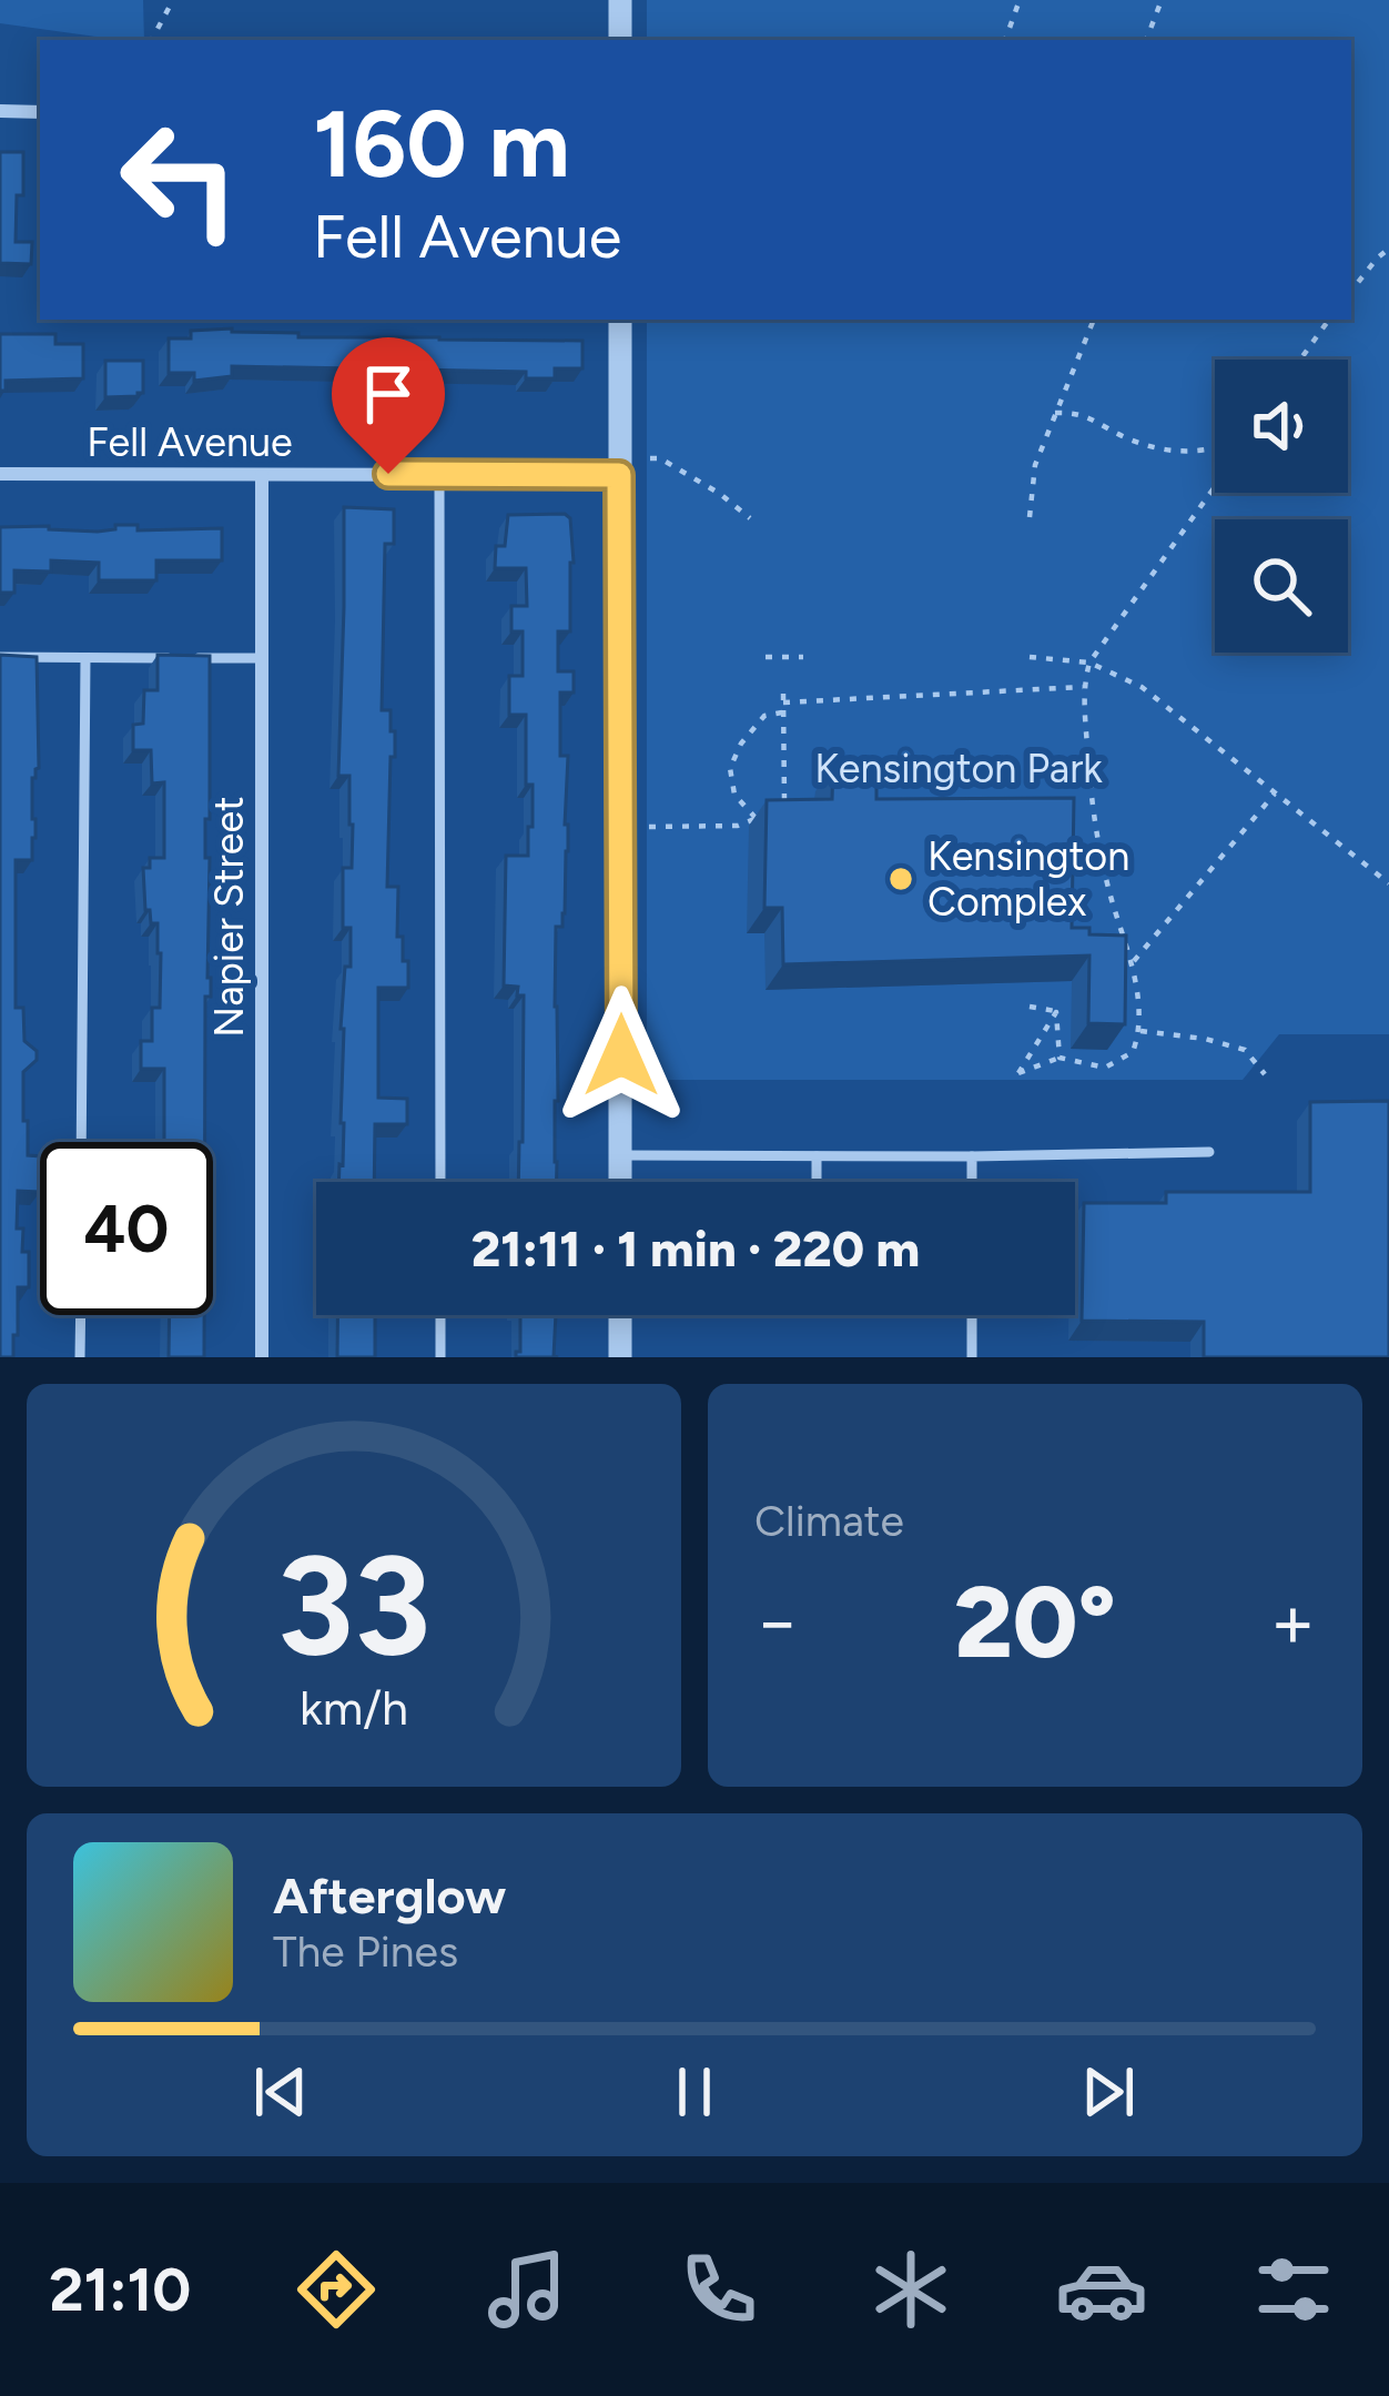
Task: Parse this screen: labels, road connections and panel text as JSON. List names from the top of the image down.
{
  "streets": {
    "street": ["Fell Avenue", "Napier Street"]
  },
  "crossings": [
    ["Fell Avenue", "Napier Street"]
  ],
  "parks": ["Kensington Park"],
  "places": ["Kensington Complex"],
  "page": {
    "turn": ["160 m", "Fell Avenue"],
    "limit": "40",
    "trip": "21:11 · 1 min · 220 m",
    "tile": "Climate",
    "heat": ["−", "20°", "+"],
    "song": ["Afterglow", "The Pines"],
    "tabs": "21:10",
    "gauge": ["33", "km/h"]
  }
}
